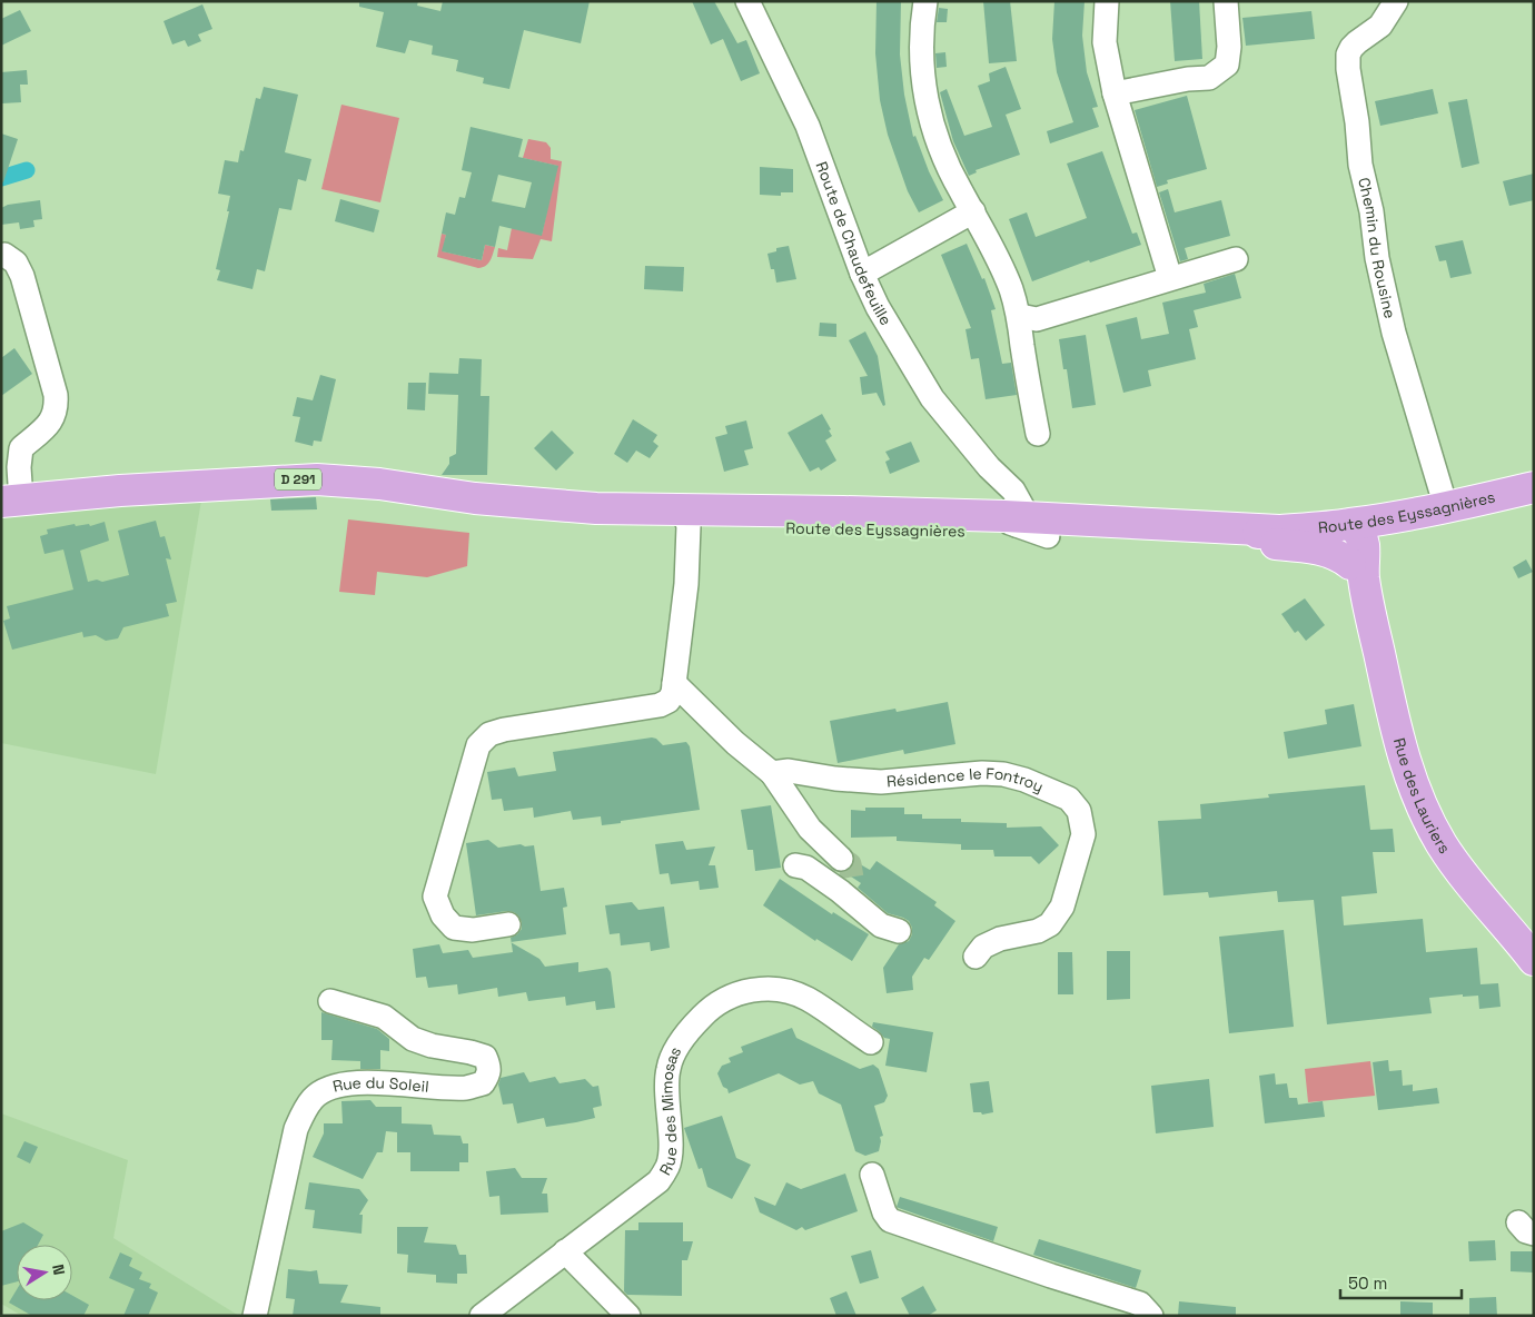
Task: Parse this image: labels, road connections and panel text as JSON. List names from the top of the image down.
{
  "streets": {
    "main road": ["D 291", "Route des Eyssagnières", "Rue des Lauriers"],
    "street": [
      "Route de Chaudefeuille",
      "Chemin du Rousine",
      "Résidence le Fontroy",
      "Rue du Soleil",
      "Rue des Mimosas"
    ]
  },
  "crossings": [
    ["Route de Chaudefeuille", "Route des Eyssagnières"],
    ["Chemin du Rousine", "Route des Eyssagnières"],
    ["Route des Eyssagnières", "Rue des Lauriers"]
  ],
  "scale_bar": "50 m",
  "north": "right"
}
